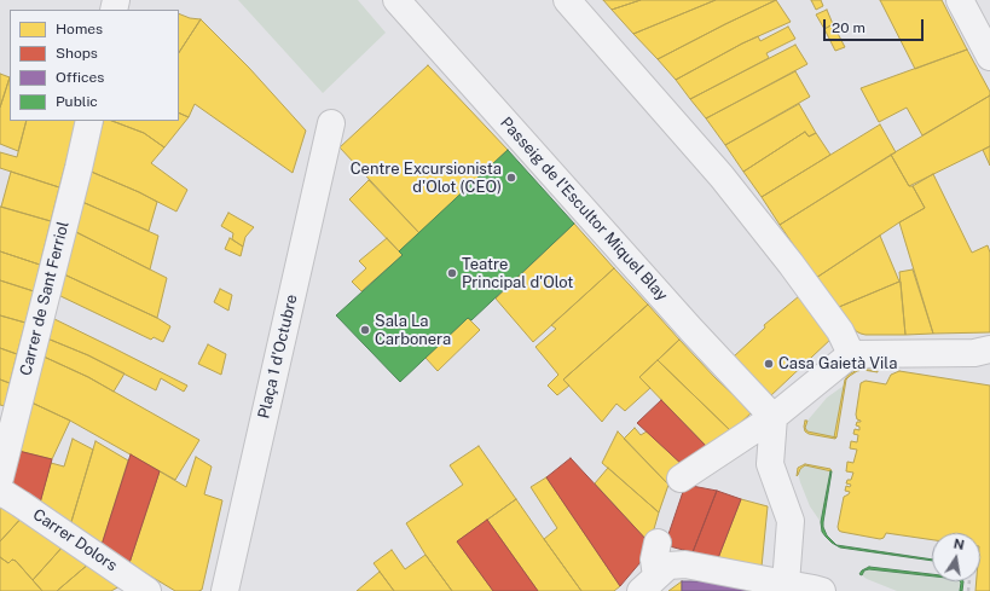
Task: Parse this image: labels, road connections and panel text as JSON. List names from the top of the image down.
{
  "streets": {
    "street": [
      "Passeig de l'Escultor Miquel Blay",
      "Carrer de Sant Ferriol",
      "Plaça 1 d'Octubre",
      "Carrer Dolors"
    ]
  },
  "places": [
    "Centre Excursionista d'Olot (CEO)",
    "Teatre Principal d'Olot",
    "Sala La Carbonera",
    "Casa Gaietà Vila"
  ],
  "legend": [
    "Homes",
    "Shops",
    "Offices",
    "Public"
  ],
  "scale_bar": "20 m",
  "north": "top"
}
